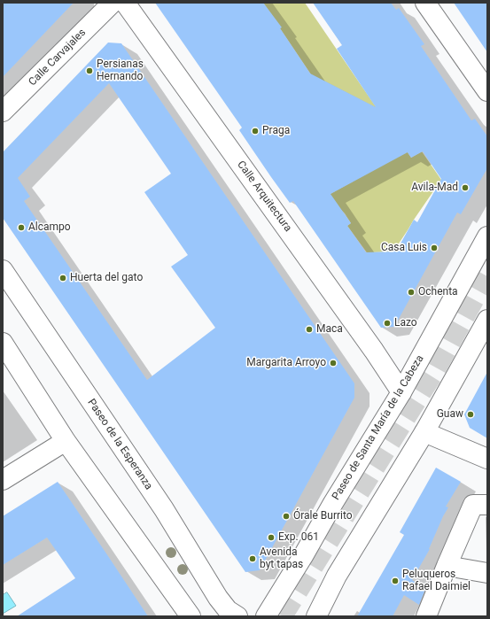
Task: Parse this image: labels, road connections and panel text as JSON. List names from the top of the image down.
{
  "streets": {
    "street": [
      "Calle Carvajales",
      "Calle Arquitectura",
      "Paseo de Santa María de la Cabeza",
      "Paseo de la Esperanza"
    ]
  },
  "crossings": [
    ["Calle Arquitectura", "Paseo de Santa María de la Cabeza"]
  ],
  "places": [
    "Persianas Hernando",
    "Praga",
    "Avila-Mad",
    "Alcampo",
    "Casa Luis",
    "Huerta del gato",
    "Ochenta",
    "Lazo",
    "Maca",
    "Margarita Arroyo",
    "Guaw",
    "Órale Burrito",
    "Exp. 061",
    "Avenida byt tapas",
    "Peluqueros Rafael Daimiel"
  ]
}
